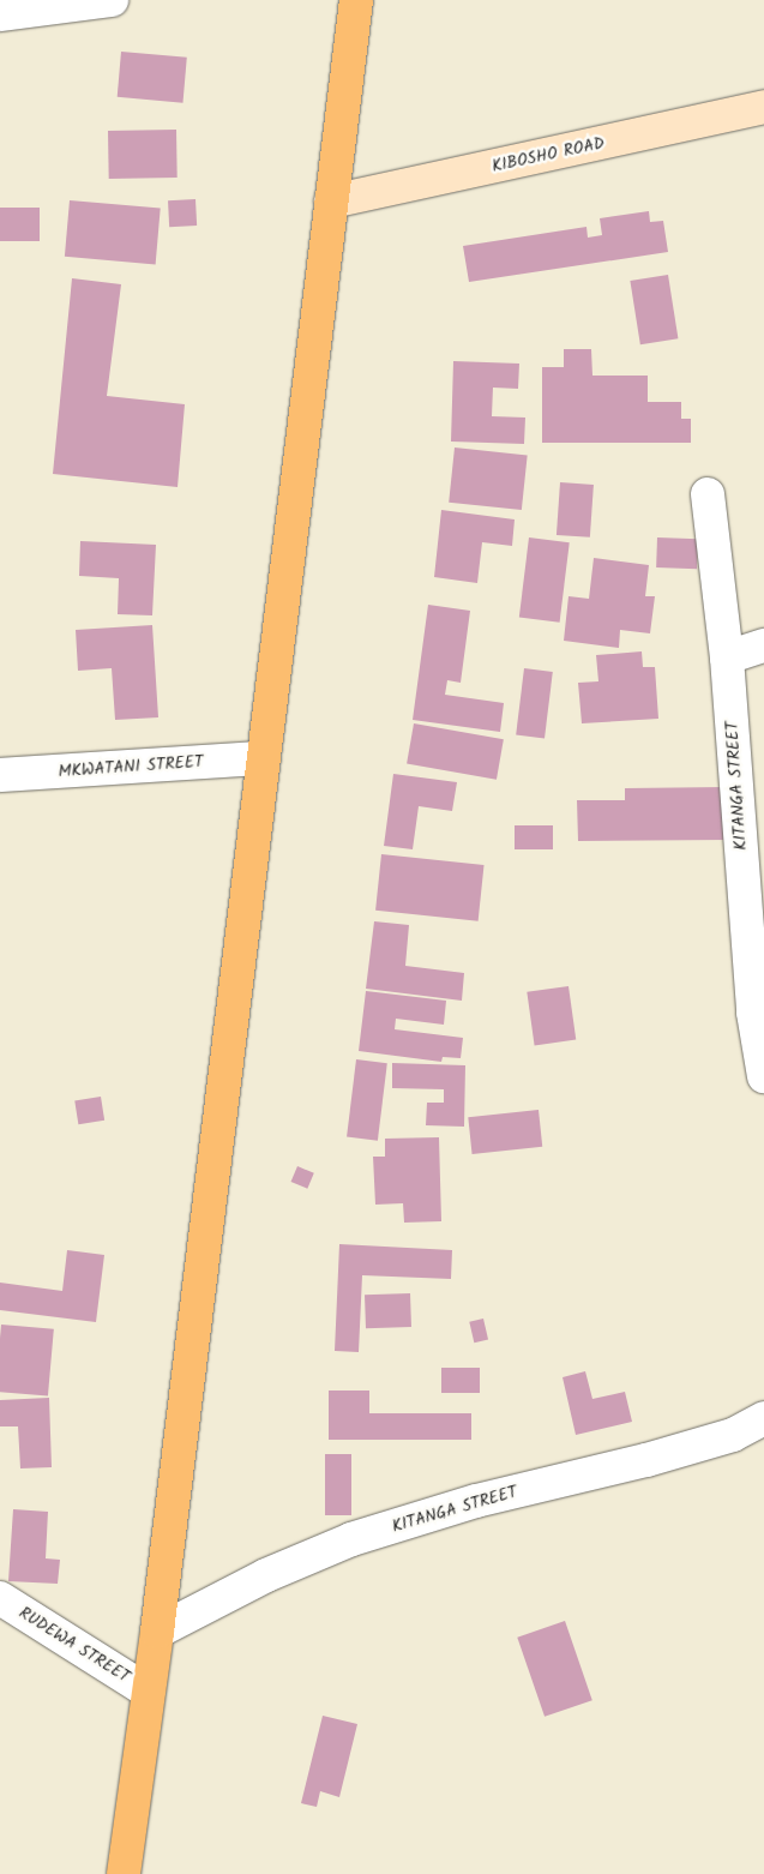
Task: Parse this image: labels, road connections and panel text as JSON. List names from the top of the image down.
{
  "streets": {
    "street": [
      "KIBOSHO ROAD",
      "MKWATANI STREET",
      "KITANGA STREET",
      "RUDEWA STREET"
    ]
  }
}
